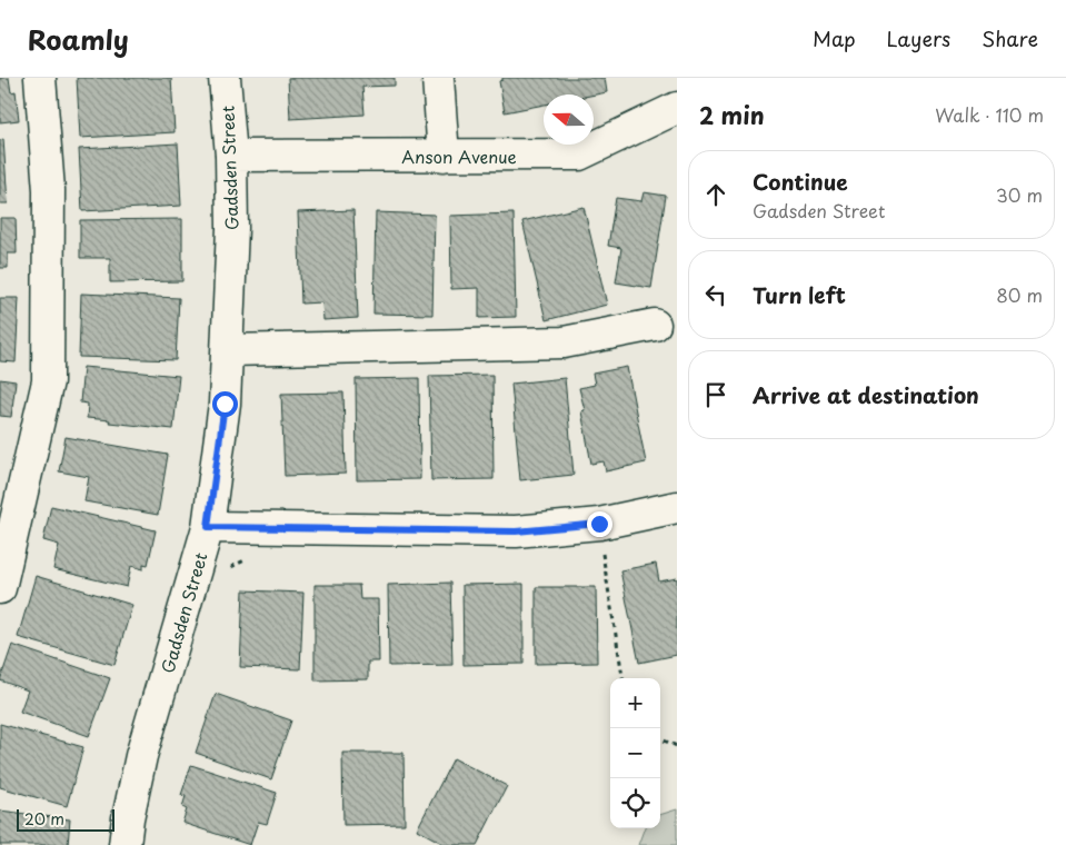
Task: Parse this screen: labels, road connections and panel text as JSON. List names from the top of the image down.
{
  "streets": {
    "street": ["Anson Avenue", "Gadsden Street"]
  },
  "crossings": [
    ["Anson Avenue", "Gadsden Street"]
  ],
  "scale_bar": "20 m",
  "north": "left",
  "page": {
    "header": "Roamly",
    "nav": ["Map", "Layers", "Share"],
    "heading": ["2 min", "Walk · 110 m"],
    "list": [
      ["Continue", "Gadsden Street", "30 m"],
      ["Turn left", "80 m"],
      "Arrive at destination"
    ],
    "map_buttons": ["+", "−"],
    "scale": "20 m"
  }
}
